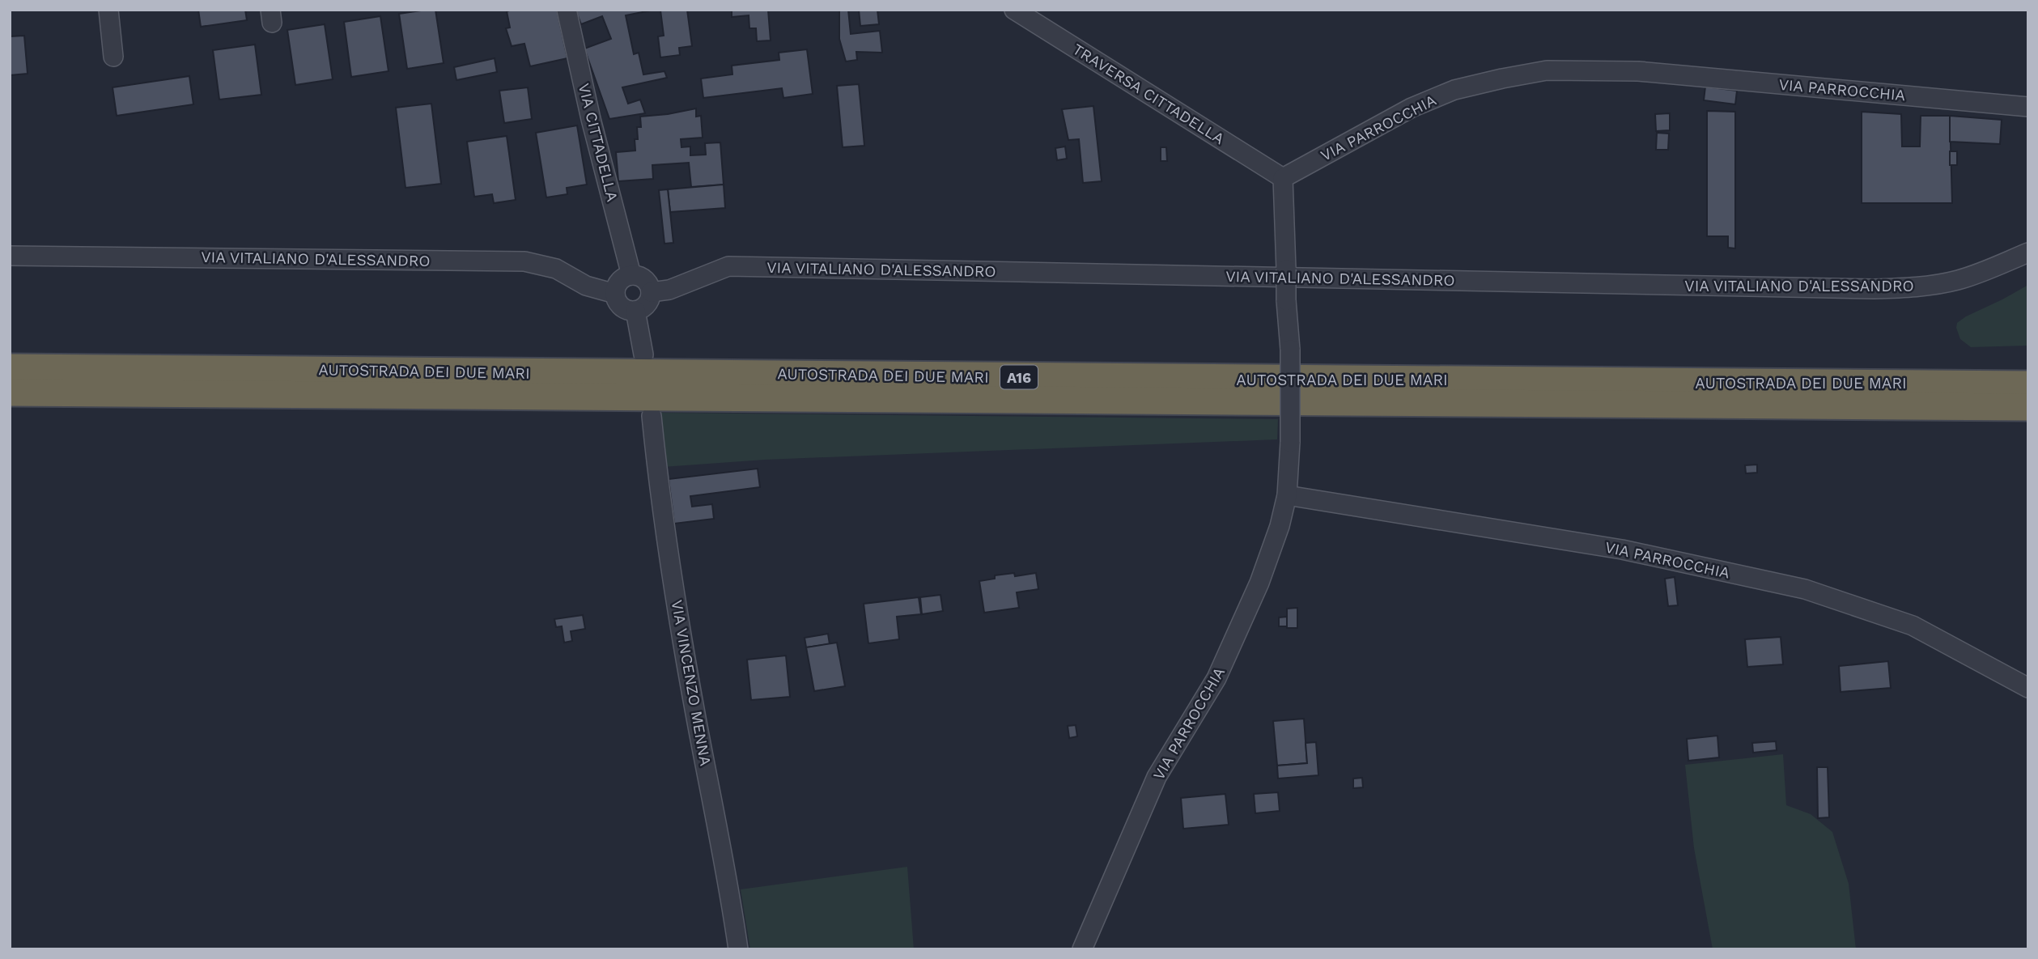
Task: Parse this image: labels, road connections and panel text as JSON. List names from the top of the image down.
{
  "streets": {
    "highway": ["AUTOSTRADA DEI DUE MARI", "A16"],
    "street": [
      "VIA PARROCCHIA",
      "TRAVERSA CITTADELLA",
      "VIA CITTADELLA",
      "VIA VITALIANO D'ALESSANDRO",
      "VIA VINCENZO MENNA"
    ]
  },
  "crossings": [
    ["VIA PARROCCHIA", "TRAVERSA CITTADELLA"],
    ["VIA CITTADELLA", "VIA VITALIANO D'ALESSANDRO"]
  ]
}
